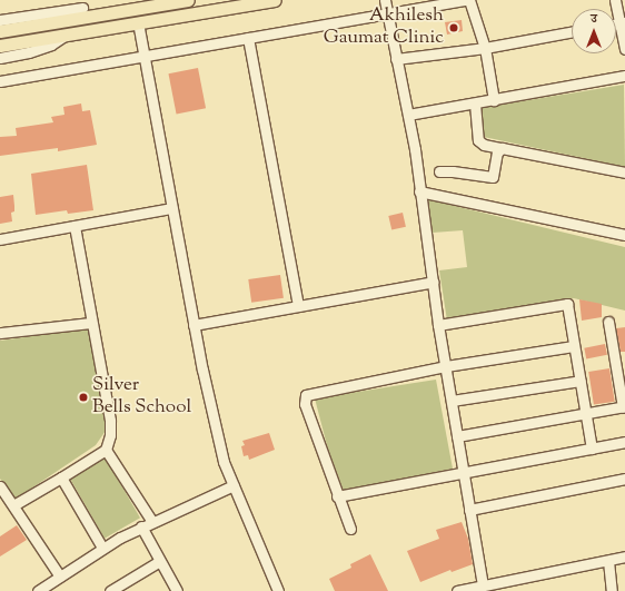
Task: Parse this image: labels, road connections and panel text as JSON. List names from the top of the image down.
{
  "places": ["Akhilesh Gaumat Clinic", "Silver Bells School"],
  "north": "top"
}
